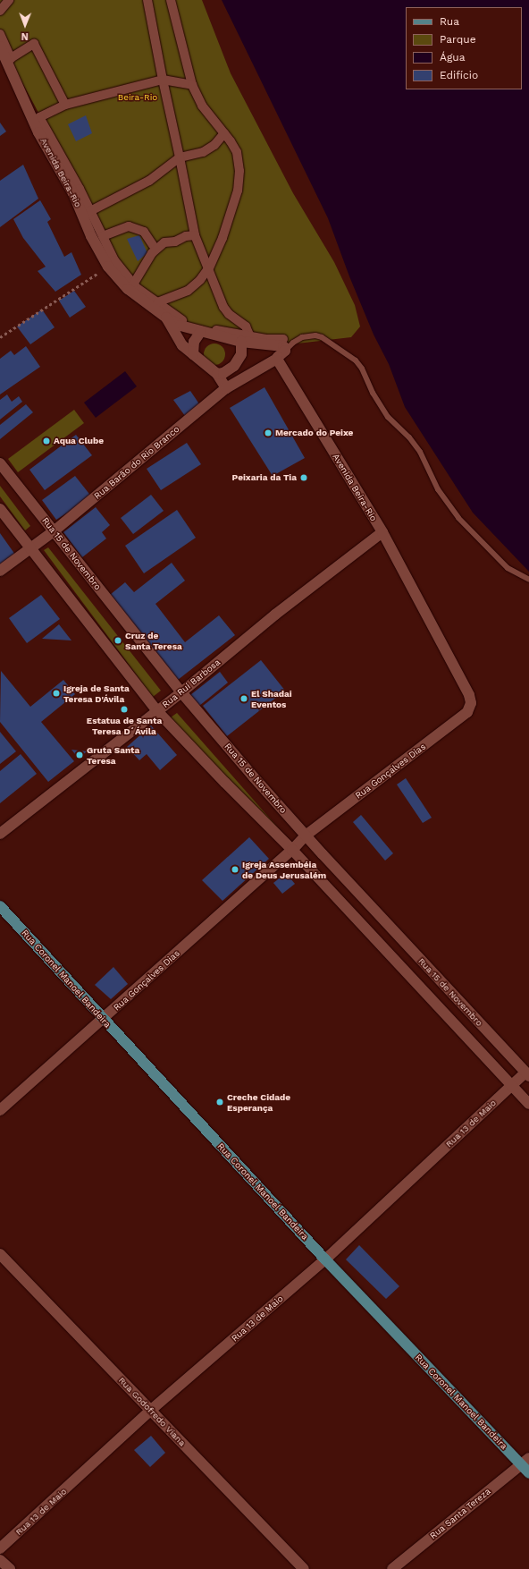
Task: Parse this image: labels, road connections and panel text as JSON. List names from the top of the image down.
{
  "streets": {
    "main road": ["Rua Coronel Manoel Bandeira"],
    "street": [
      "Avenida Beira-Rio",
      "Rua Barão do Rio Branco",
      "Rua 15 de Novembro",
      "Rua Rui Barbosa",
      "Rua Gonçalves Dias",
      "Rua 13 de Maio",
      "Rua Godofredo Viana",
      "Rua Santa Tereza"
    ]
  },
  "crossings": [
    ["Avenida Beira-Rio", "Rua Barão do Rio Branco"],
    ["Avenida Beira-Rio", "Rua Rui Barbosa"],
    ["Avenida Beira-Rio", "Rua Gonçalves Dias"],
    ["Rua Barão do Rio Branco", "Rua 15 de Novembro"],
    ["Rua 15 de Novembro", "Rua Rui Barbosa"],
    ["Rua 15 de Novembro", "Rua Gonçalves Dias"],
    ["Rua 15 de Novembro", "Rua 13 de Maio"],
    ["Rua Gonçalves Dias", "Rua Coronel Manoel Bandeira"],
    ["Rua Coronel Manoel Bandeira", "Rua 13 de Maio"],
    ["Rua Coronel Manoel Bandeira", "Rua Santa Tereza"],
    ["Rua 13 de Maio", "Rua Godofredo Viana"]
  ],
  "parks": ["Beira-Rio"],
  "places": [
    "Mercado do Peixe",
    "Aqua Clube",
    "Peixaria da Tia",
    "Cruz de Santa Teresa",
    "Igreja de Santa Teresa D'Ávila",
    "El Shadai Eventos",
    "Estatua de Santa Teresa D´Ávila",
    "Gruta Santa Teresa",
    "Igreja Assembéia de Deus Jerusalém",
    "Creche Cidade Esperança"
  ],
  "legend": [
    "Rua",
    "Parque",
    "Água",
    "Edifício"
  ],
  "north": "bottom"
}
